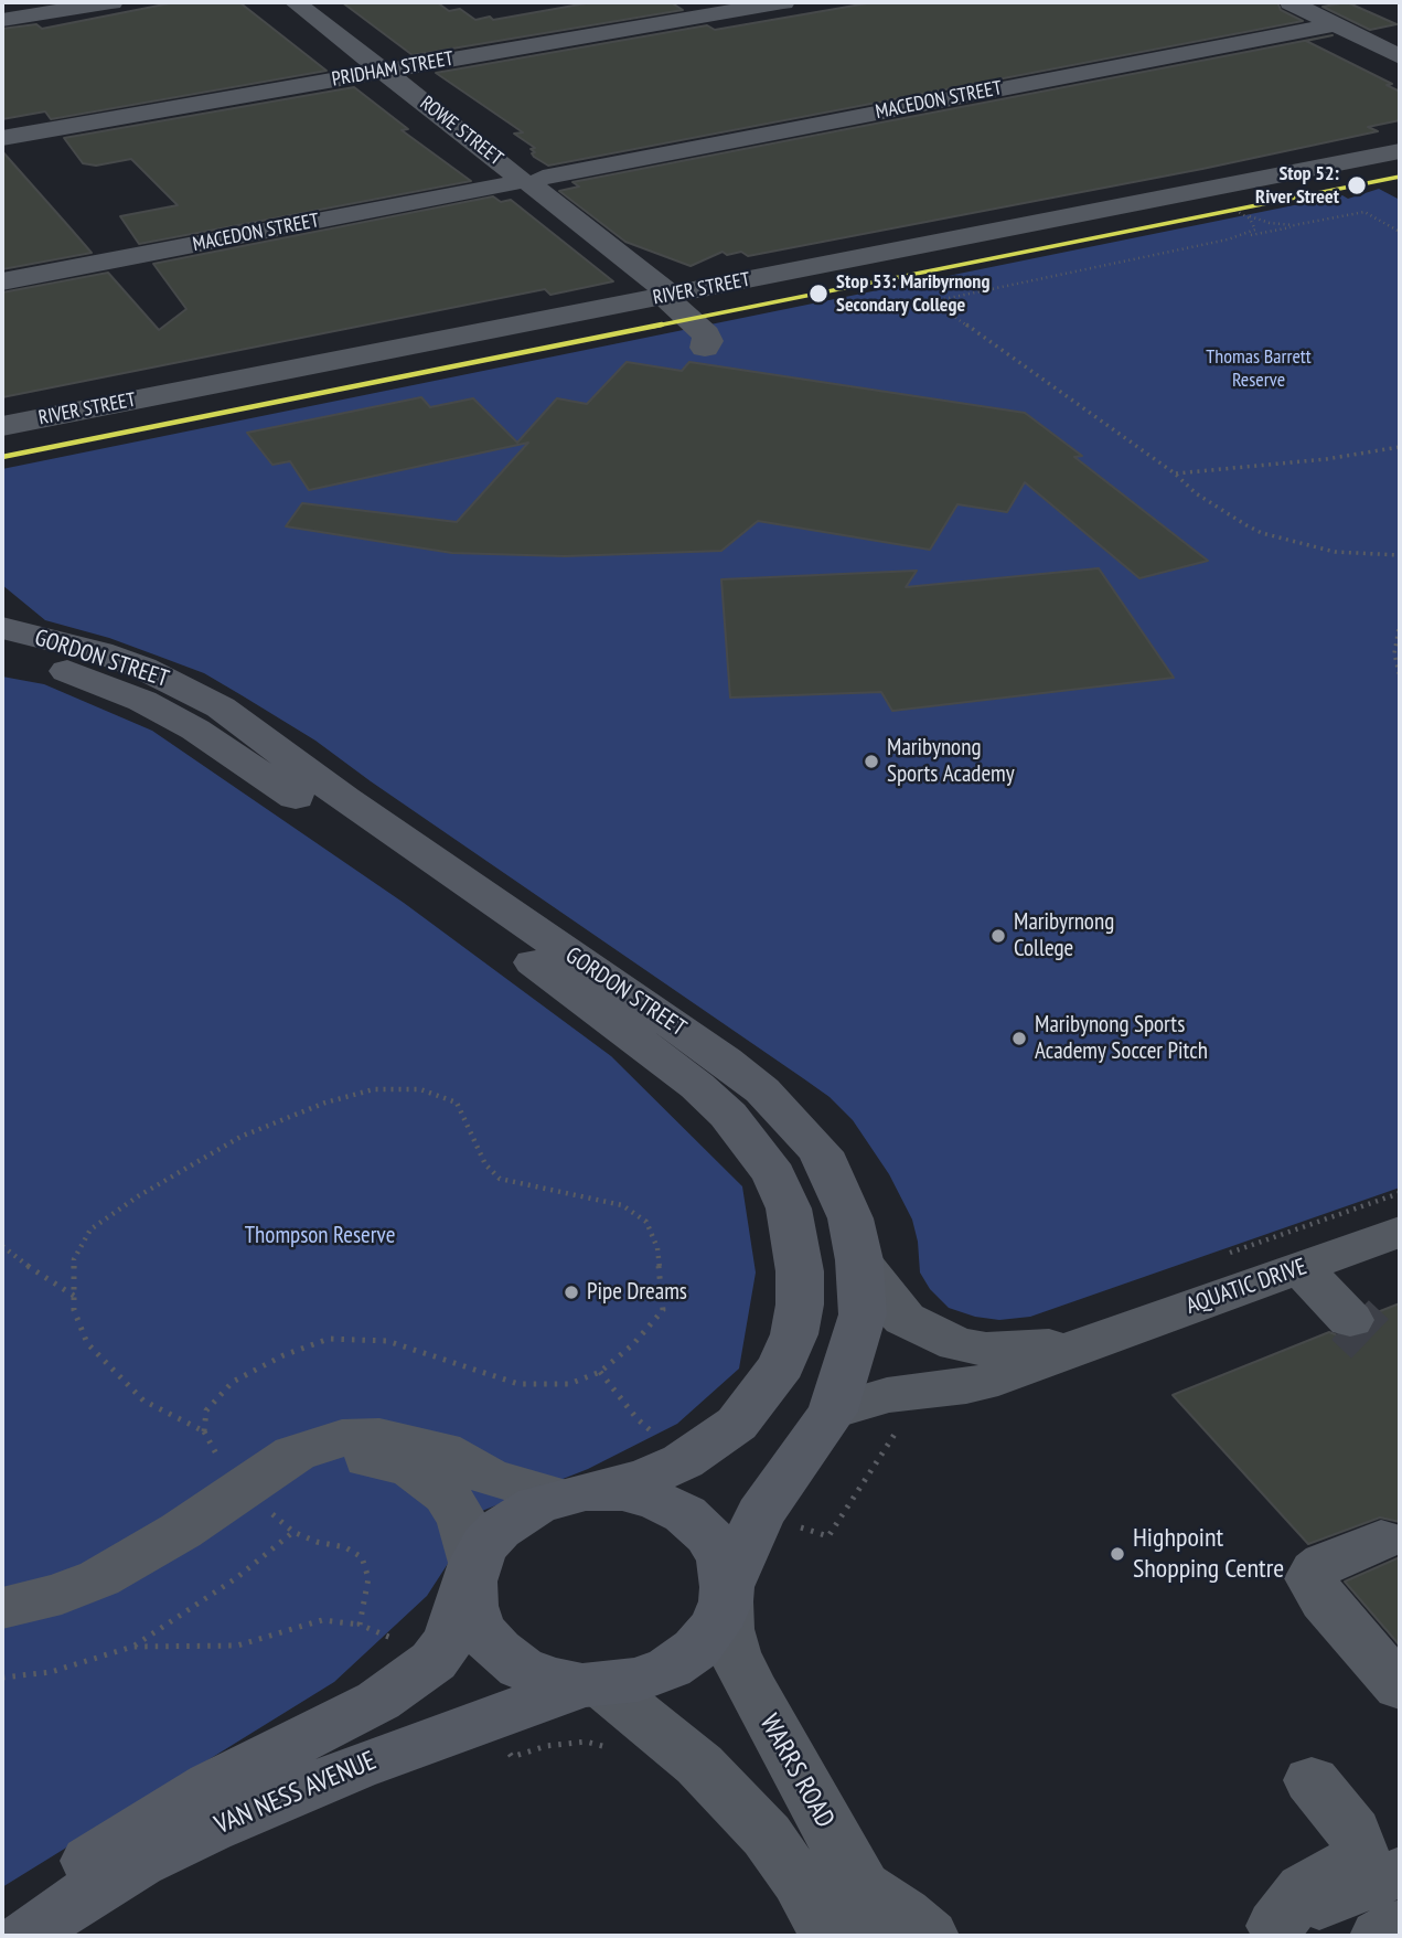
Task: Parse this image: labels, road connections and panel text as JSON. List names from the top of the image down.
{
  "streets": {
    "main road": ["GORDON STREET", "VAN NESS AVENUE"],
    "street": [
      "PRIDHAM STREET",
      "MACEDON STREET",
      "ROWE STREET",
      "RIVER STREET",
      "AQUATIC DRIVE",
      "WARRS ROAD"
    ]
  },
  "crossings": [
    ["PRIDHAM STREET", "ROWE STREET"],
    ["MACEDON STREET", "ROWE STREET"],
    ["ROWE STREET", "RIVER STREET"],
    ["GORDON STREET", "AQUATIC DRIVE"],
    ["GORDON STREET", "WARRS ROAD"],
    ["GORDON STREET", "VAN NESS AVENUE"],
    ["WARRS ROAD", "VAN NESS AVENUE"]
  ],
  "parks": ["Thomas Barrett Reserve", "Thompson Reserve"],
  "places": [
    "Stop 52: River Street",
    "Stop 53: Maribyrnong Secondary College",
    "Maribynong Sports Academy",
    "Maribyrnong College",
    "Maribynong Sports Academy Soccer Pitch",
    "Pipe Dreams",
    "Highpoint Shopping Centre"
  ]
}
